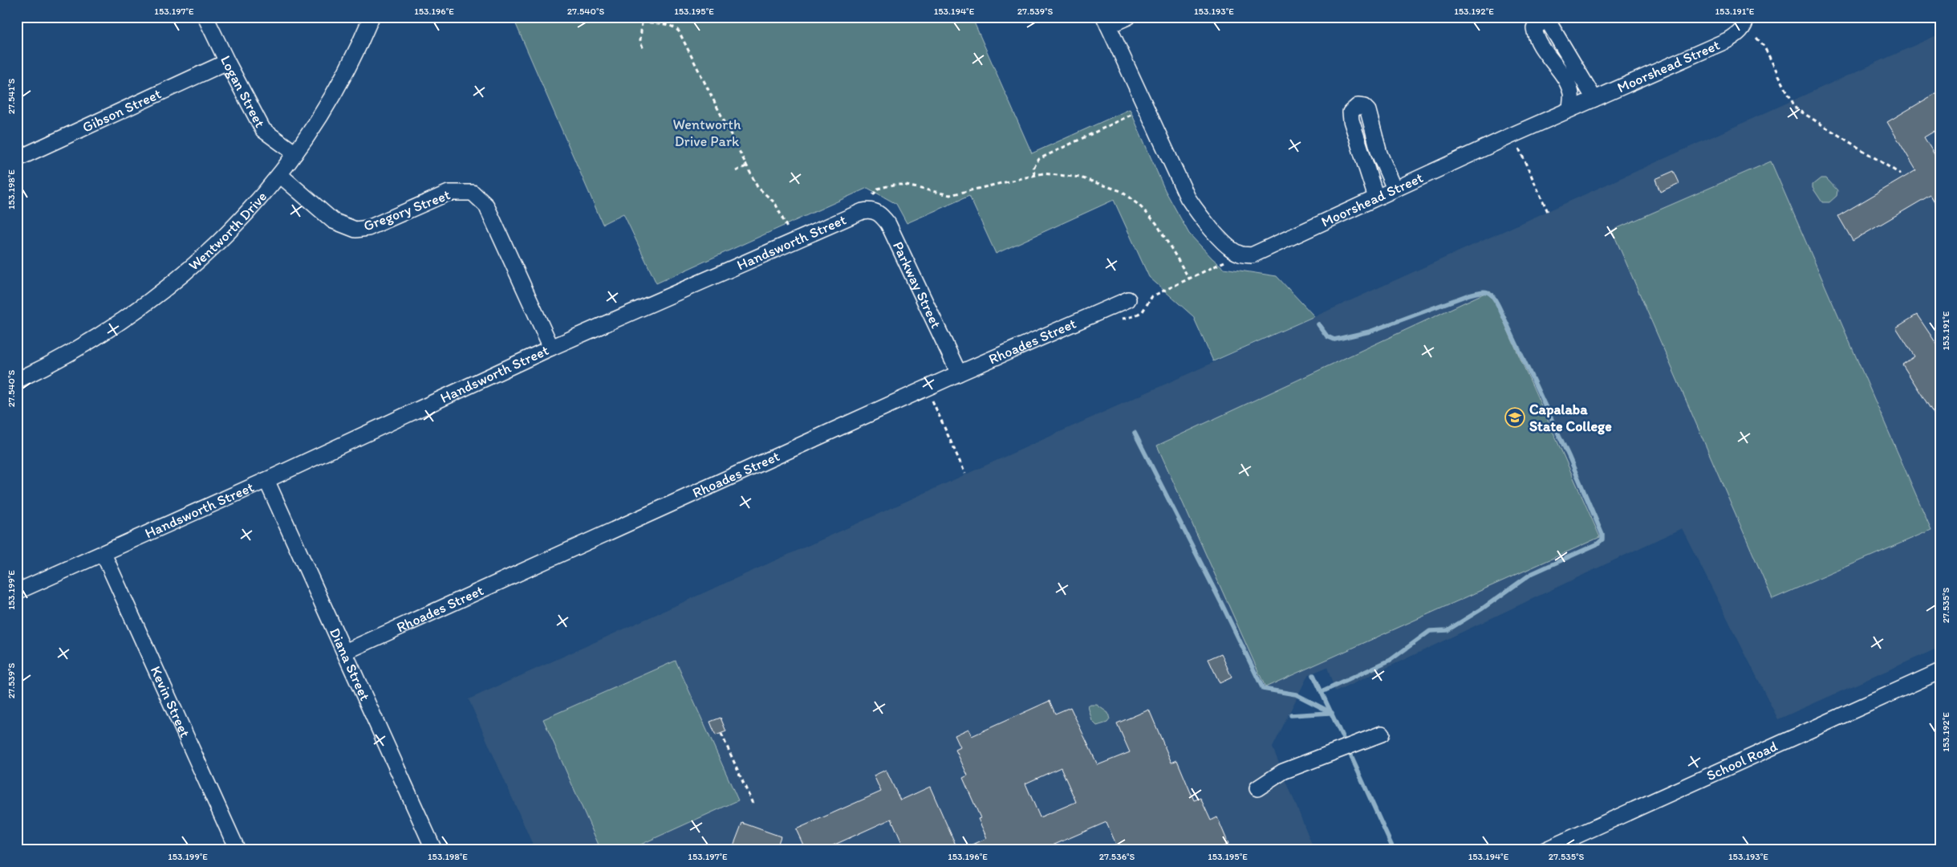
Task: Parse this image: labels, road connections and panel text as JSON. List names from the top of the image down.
{
  "streets": {
    "street": [
      "Moorshead Street",
      "Logan Street",
      "Gibson Street",
      "Gregory Street",
      "Wentworth Drive",
      "Handsworth Street",
      "Parkway Street",
      "Rhoades Street",
      "Diana Street",
      "Kevin Street",
      "School Road"
    ]
  },
  "crossings": [
    ["Logan Street", "Gibson Street"],
    ["Logan Street", "Wentworth Drive"],
    ["Gregory Street", "Wentworth Drive"],
    ["Gregory Street", "Handsworth Street"],
    ["Handsworth Street", "Parkway Street"],
    ["Handsworth Street", "Diana Street"],
    ["Handsworth Street", "Kevin Street"],
    ["Parkway Street", "Rhoades Street"],
    ["Rhoades Street", "Diana Street"]
  ],
  "parks": ["Wentworth Drive Park"],
  "places": {
    "school or university": ["Capalaba State College"]
  },
  "coordinates": [
    "153.197°E",
    "153.196°E",
    "27.540°S",
    "153.195°E",
    "153.194°E",
    "27.539°S",
    "153.193°E",
    "153.192°E",
    "153.191°E",
    "27.541°S",
    "153.198°E",
    "153.199°E",
    "27.535°S",
    "27.536°S"
  ]
}
